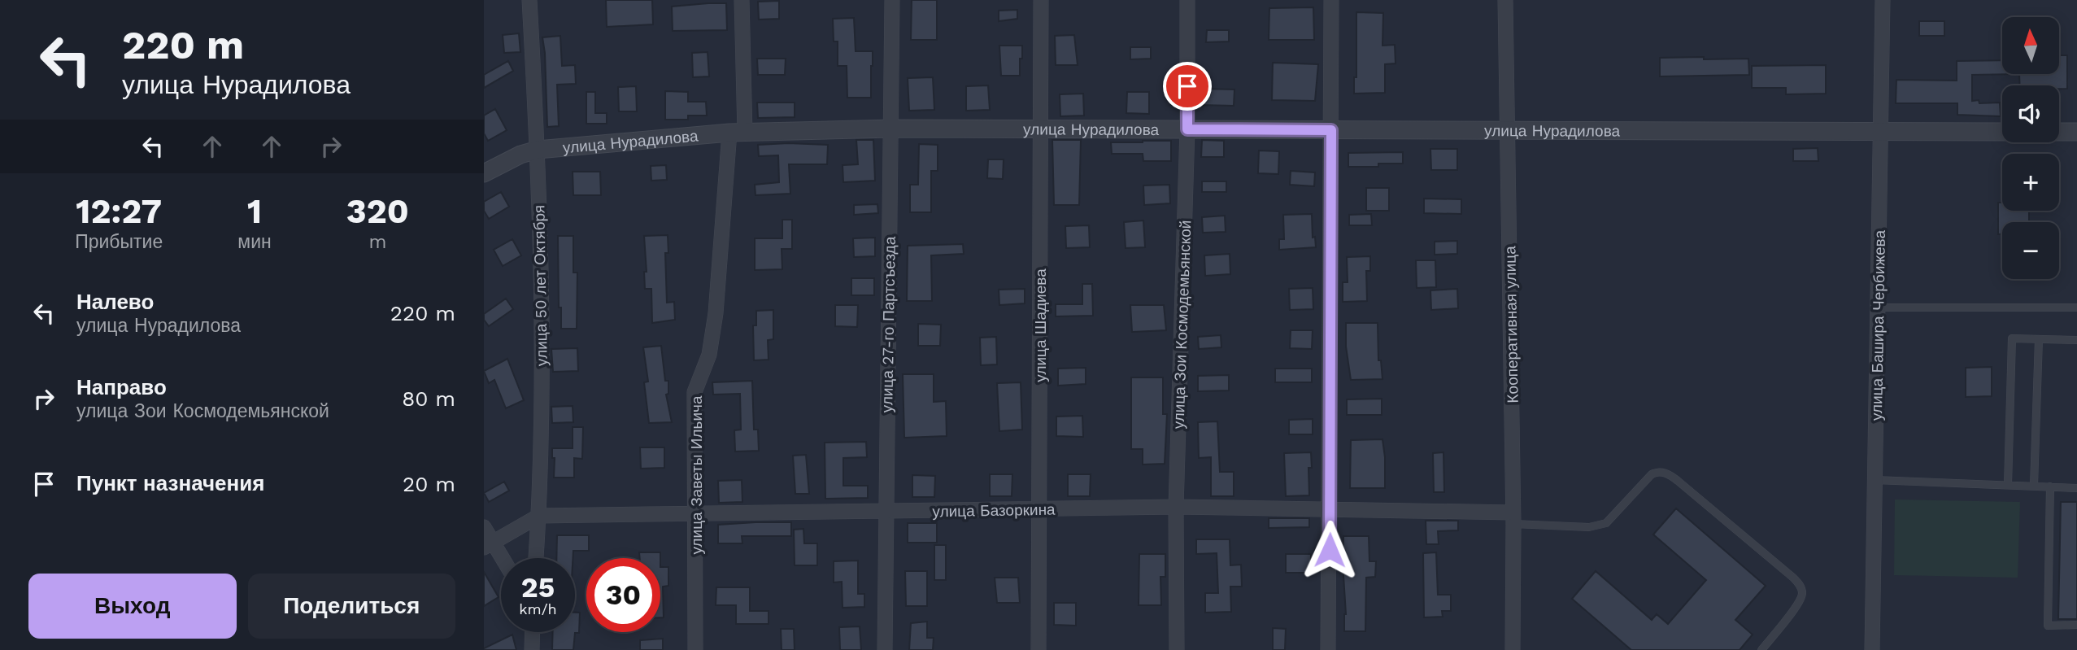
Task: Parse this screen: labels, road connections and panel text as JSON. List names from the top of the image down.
{
  "streets": {
    "street": [
      "улица Нурадилова",
      "улица 50 лет Октября",
      "улица 27-го Партсъезда",
      "улица Зои Космодемьянской",
      "Кооперативная улица",
      "улица Шадиева",
      "улица Башира Чербижева",
      "улица Заветы Ильича",
      "улица Базоркина"
    ]
  },
  "crossings": [
    ["улица Нурадилова", "улица 50 лет Октября"],
    ["улица Нурадилова", "улица 27-го Партсъезда"],
    ["улица Нурадилова", "улица Зои Космодемьянской"],
    ["улица Нурадилова", "Кооперативная улица"],
    ["улица Нурадилова", "улица Шадиева"],
    ["улица Нурадилова", "улица Башира Чербижева"],
    ["улица Нурадилова", "улица Заветы Ильича"],
    ["улица 50 лет Октября", "улица Базоркина"],
    ["улица 27-го Партсъезда", "улица Базоркина"],
    ["улица Зои Космодемьянской", "улица Базоркина"],
    ["Кооперативная улица", "улица Базоркина"],
    ["улица Шадиева", "улица Базоркина"],
    ["улица Заветы Ильича", "улица Базоркина"]
  ],
  "north": "top",
  "page": {
    "turn": ["220 m", "улица Нурадилова"],
    "map_buttons": ["+", "−"],
    "eta": [
      "12:27",
      "Прибытие",
      "1",
      "мин",
      "320",
      "m"
    ],
    "list": [
      {
        "name": "Налево",
        "note": "улица Нурадилова",
        "value": "220 m"
      },
      {
        "name": "Направо",
        "note": "улица Зои Космодемьянской",
        "value": "80 m"
      },
      {
        "name": "Пункт назначения",
        "value": "20 m"
      }
    ],
    "speed": "25 km/h",
    "limit": "30",
    "buttons": ["Выход", "Поделиться"]
  }
}
